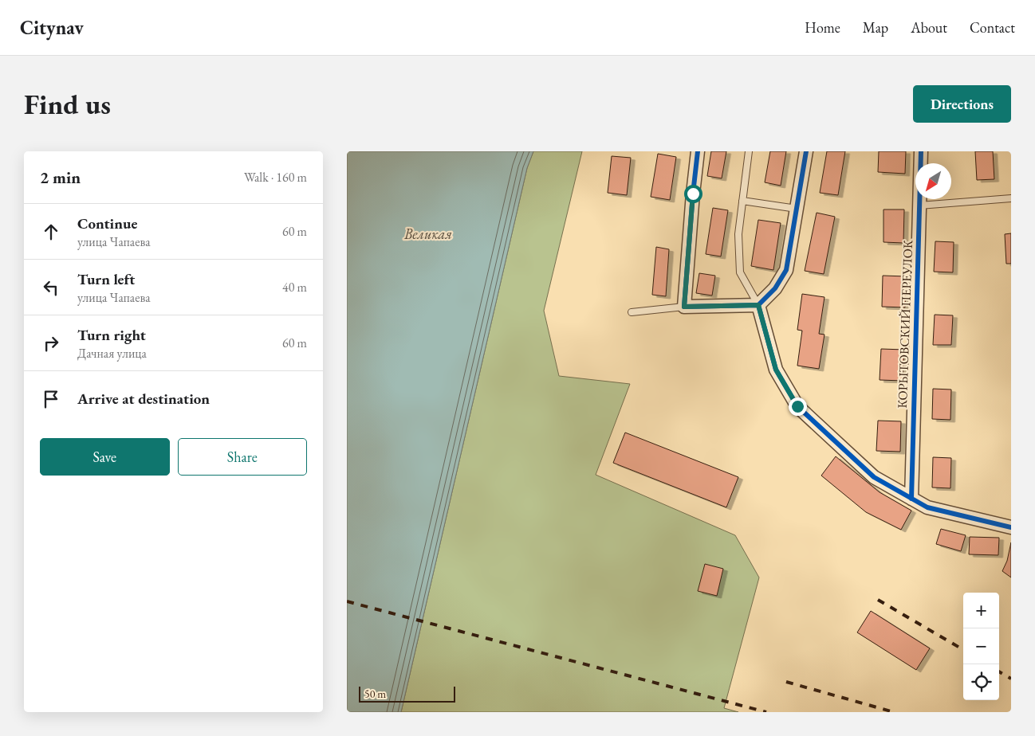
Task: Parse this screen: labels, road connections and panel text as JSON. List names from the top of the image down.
{
  "streets": {
    "street": ["КОРЫТОВСКИЙ ПЕРЕУЛОК"]
  },
  "water": ["Великая"],
  "scale_bar": "50 m",
  "north": "bottom left",
  "page": {
    "header": "Citynav",
    "nav": [
      "Home",
      "Map",
      "About",
      "Contact"
    ],
    "buttons": [
      "Directions",
      ["Save", "Share"]
    ],
    "title": "Find us",
    "heading": ["2 min", "Walk · 160 m"],
    "list": [
      ["Continue", "улица Чапаева", "60 m"],
      ["Turn left", "улица Чапаева", "40 m"],
      ["Turn right", "Дачная улица", "60 m"],
      "Arrive at destination"
    ],
    "map_buttons": ["+", "−"],
    "scale": "50 m"
  }
}
